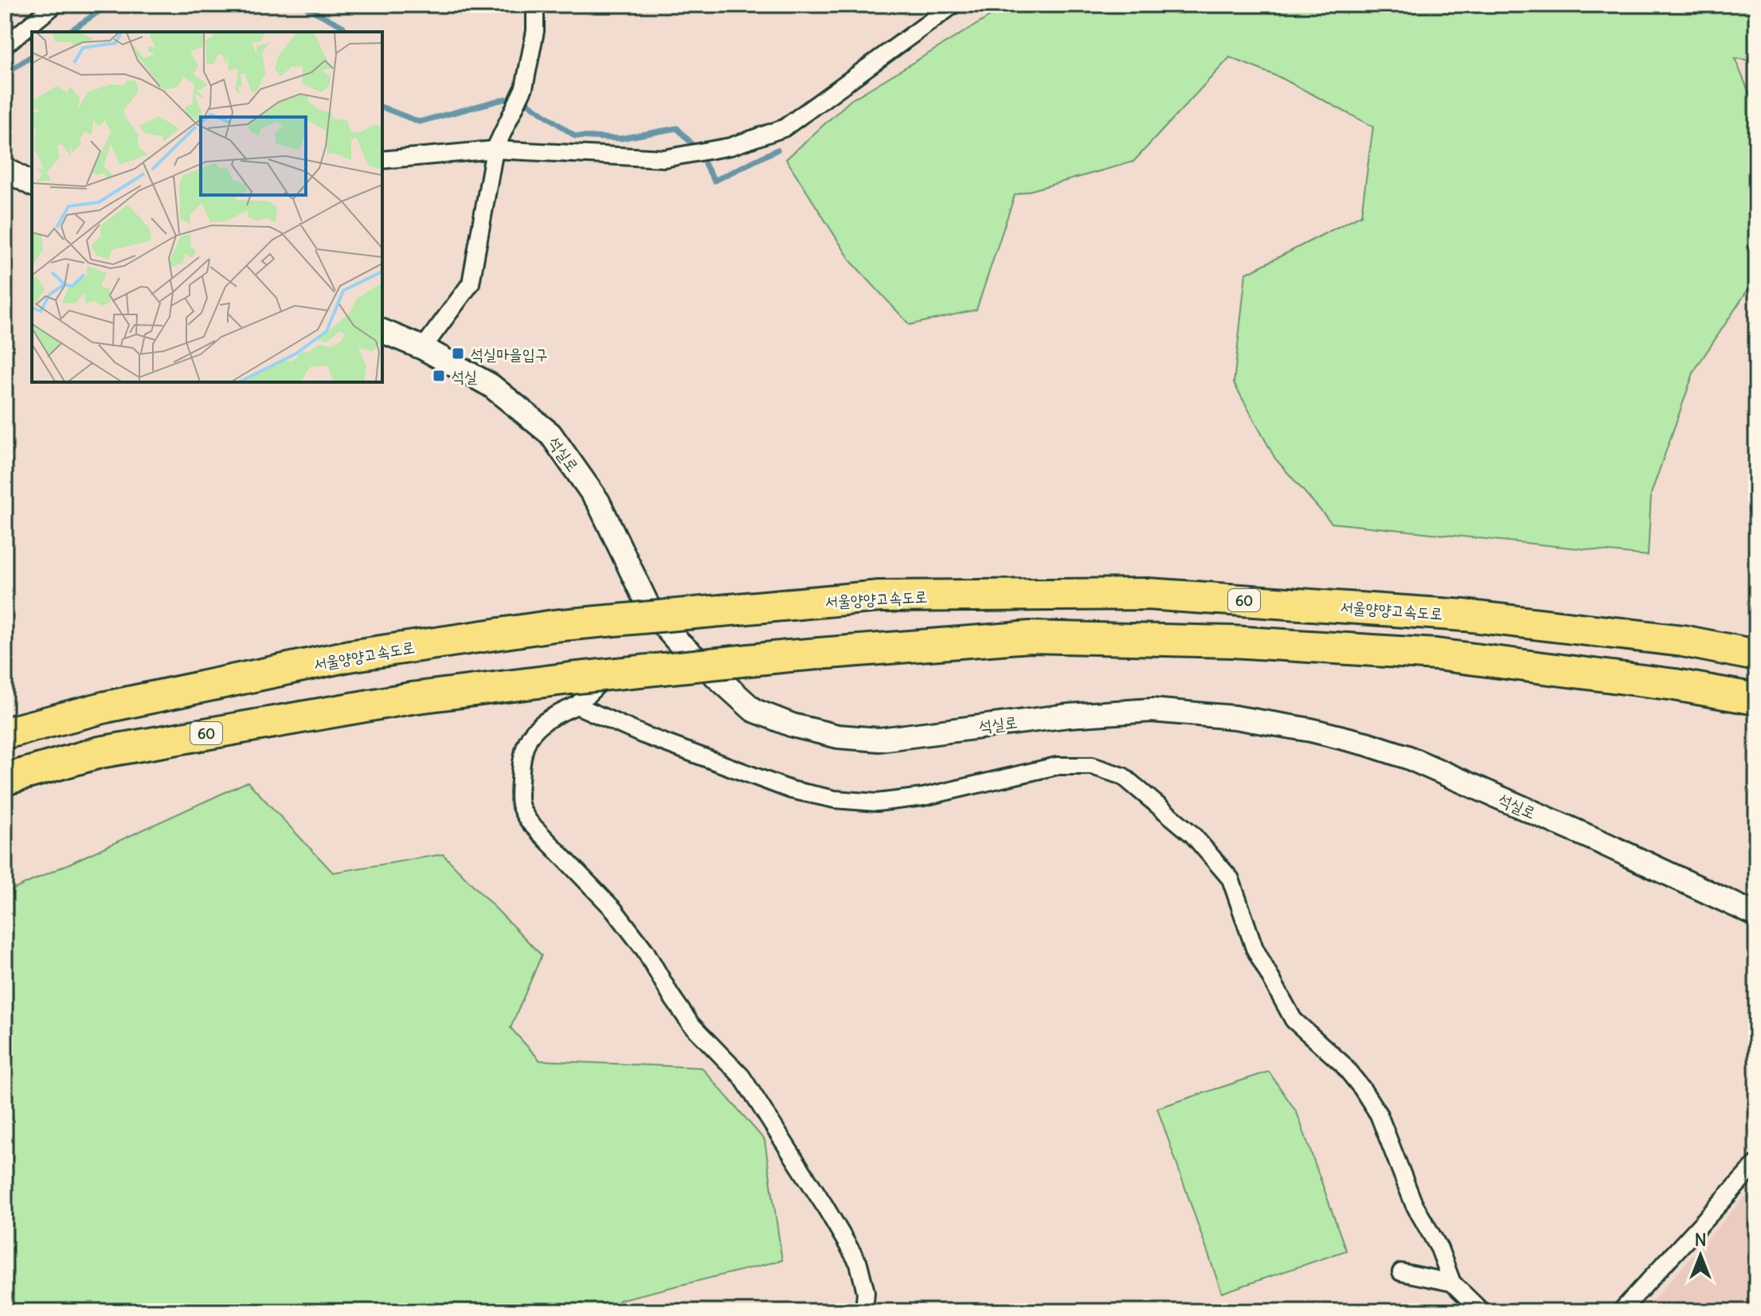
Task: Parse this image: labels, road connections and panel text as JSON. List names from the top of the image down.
{
  "streets": {
    "highway": ["서울양양고속도로", "60"],
    "main road": ["석실로"]
  },
  "places": {
    "transit": ["석실마을입구", "석실"]
  },
  "north": "top"
}
